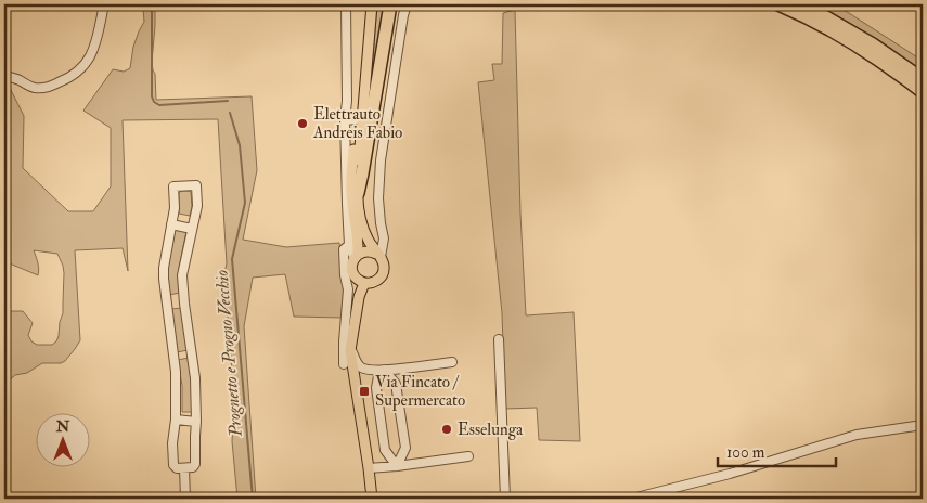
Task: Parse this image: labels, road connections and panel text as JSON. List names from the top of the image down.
{
  "water": ["Prognetto e Progno Vecchio"],
  "places": {
    "other": ["Elettrauto Andreis Fabio", "Esselunga"],
    "transit": ["Via Fincato / Supermercato"]
  },
  "scale_bar": "100 m",
  "north": "top"
}
